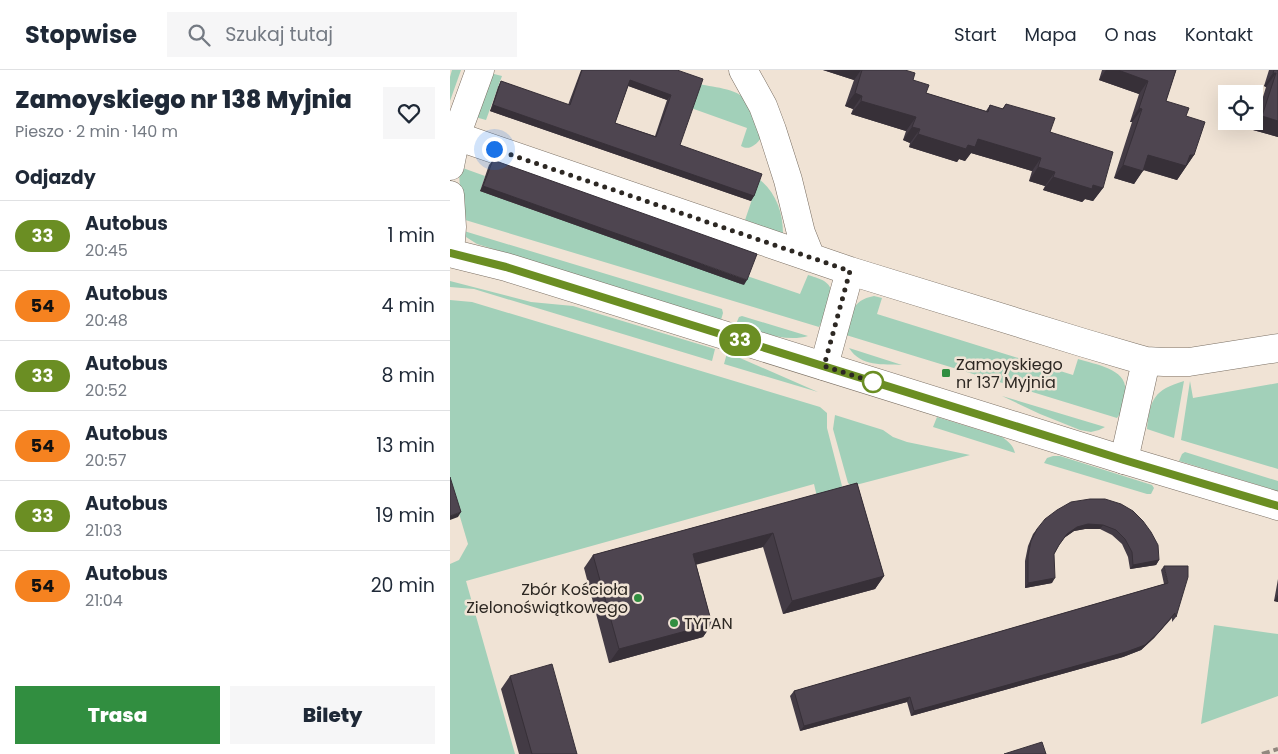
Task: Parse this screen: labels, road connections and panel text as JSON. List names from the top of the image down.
{
  "places": {
    "transit": ["Zamoyskiego nr 137 Myjnia"],
    "other": ["Zbór Kościoła Zielonoświątkowego", "TYTAN"]
  },
  "lines": ["bus line 33"],
  "page": {
    "header": "Stopwise",
    "search": "Szukaj tutaj",
    "nav": [
      "Start",
      "Mapa",
      "O nas",
      "Kontakt"
    ],
    "heading": [
      ["Zamoyskiego nr 138 Myjnia", "Pieszo · 2 min · 140 m"],
      "Odjazdy"
    ],
    "on_map": "33",
    "list": [
      {
        "mark": "33",
        "name": "Autobus",
        "note": "20:45",
        "value": "1 min"
      },
      {
        "mark": "54",
        "name": "Autobus",
        "note": "20:48",
        "value": "4 min"
      },
      {
        "mark": "33",
        "name": "Autobus",
        "note": "20:52",
        "value": "8 min"
      },
      {
        "mark": "54",
        "name": "Autobus",
        "note": "20:57",
        "value": "13 min"
      },
      {
        "mark": "33",
        "name": "Autobus",
        "note": "21:03",
        "value": "19 min"
      },
      {
        "mark": "54",
        "name": "Autobus",
        "note": "21:04",
        "value": "20 min"
      }
    ],
    "buttons": ["Trasa", "Bilety"]
  }
}
